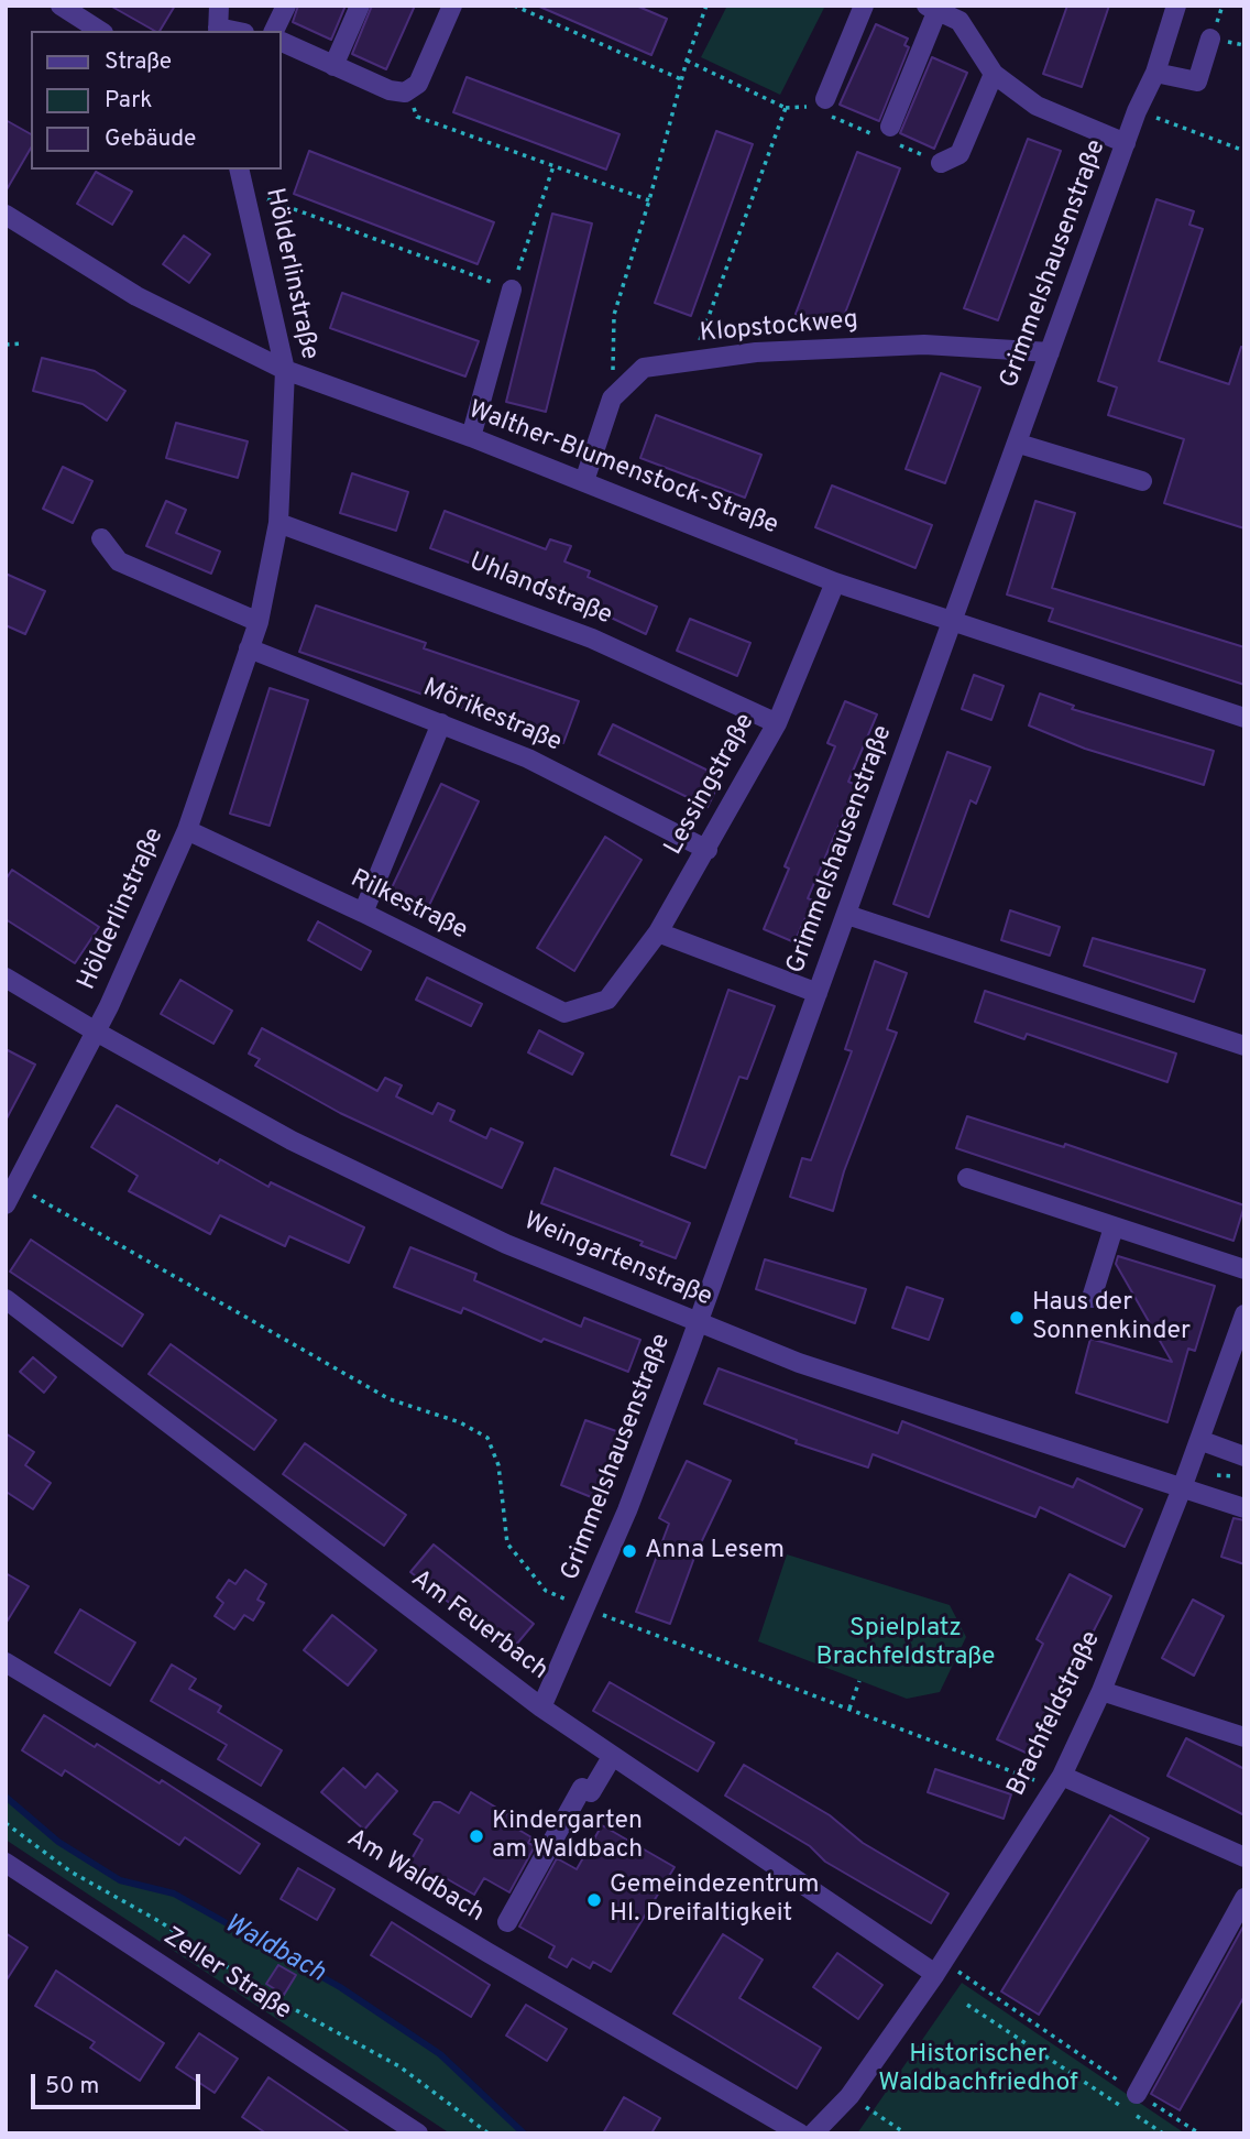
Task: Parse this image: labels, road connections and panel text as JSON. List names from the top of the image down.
{
  "streets": {
    "street": [
      "Grimmelshausenstraße",
      "Hölderlinstraße",
      "Klopstockweg",
      "Walther-Blumenstock-Straße",
      "Uhlandstraße",
      "Mörikestraße",
      "Lessingstraße",
      "Rilkestraße",
      "Weingartenstraße",
      "Am Feuerbach",
      "Brachfeldstraße",
      "Am Waldbach",
      "Zeller Straße"
    ]
  },
  "crossings": [
    ["Grimmelshausenstraße", "Klopstockweg"],
    ["Grimmelshausenstraße", "Walther-Blumenstock-Straße"],
    ["Grimmelshausenstraße", "Weingartenstraße"],
    ["Grimmelshausenstraße", "Am Feuerbach"],
    ["Hölderlinstraße", "Walther-Blumenstock-Straße"],
    ["Hölderlinstraße", "Uhlandstraße"],
    ["Hölderlinstraße", "Mörikestraße"],
    ["Hölderlinstraße", "Rilkestraße"],
    ["Hölderlinstraße", "Weingartenstraße"],
    ["Klopstockweg", "Walther-Blumenstock-Straße"],
    ["Walther-Blumenstock-Straße", "Lessingstraße"],
    ["Uhlandstraße", "Lessingstraße"],
    ["Mörikestraße", "Lessingstraße"],
    ["Lessingstraße", "Rilkestraße"],
    ["Weingartenstraße", "Brachfeldstraße"],
    ["Am Feuerbach", "Brachfeldstraße"]
  ],
  "water": ["Waldbach"],
  "parks": ["Spielplatz Brachfeldstraße", "Historischer Waldbachfriedhof"],
  "places": [
    "Haus der Sonnenkinder",
    "Anna Lesem",
    "Kindergarten am Waldbach",
    "Gemeindezentrum Hl. Dreifaltigkeit"
  ],
  "legend": ["Straße", "Park", "Gebäude"],
  "scale_bar": "50 m"
}
